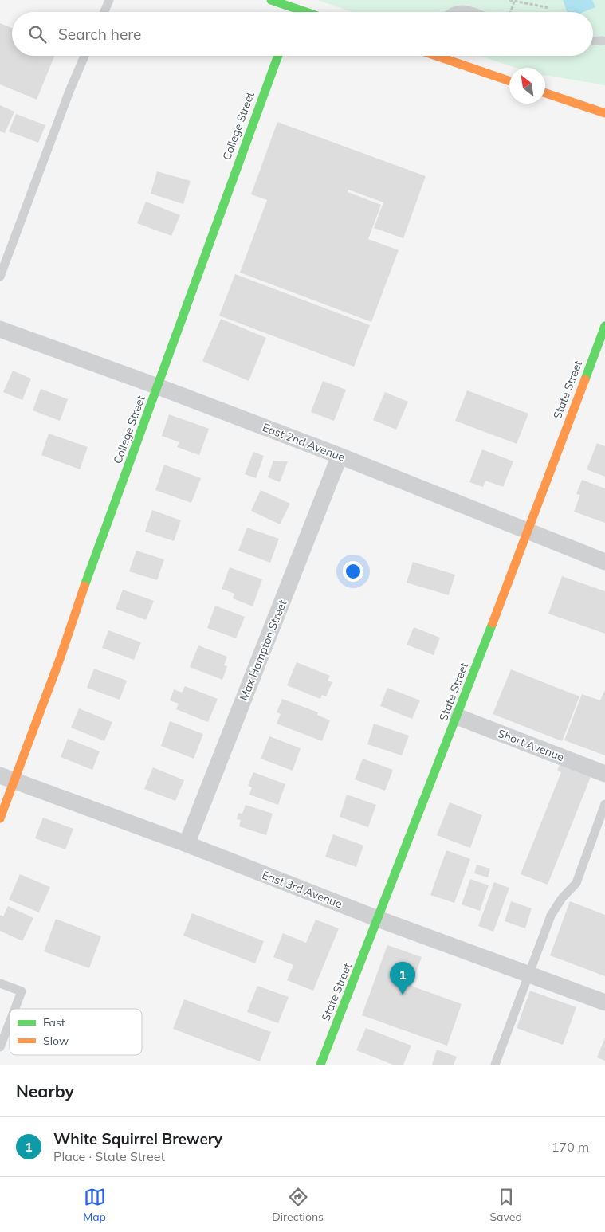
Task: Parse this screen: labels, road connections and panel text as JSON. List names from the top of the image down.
{
  "streets": {
    "street": [
      "College Street",
      "State Street",
      "East 2nd Avenue",
      "Max Hampton Street",
      "Short Avenue",
      "East 3rd Avenue"
    ]
  },
  "crossings": [
    ["College Street", "East 2nd Avenue"],
    ["College Street", "East 3rd Avenue"],
    ["State Street", "East 2nd Avenue"],
    ["State Street", "Short Avenue"],
    ["State Street", "East 3rd Avenue"],
    ["East 2nd Avenue", "Max Hampton Street"],
    ["Max Hampton Street", "East 3rd Avenue"]
  ],
  "legend": ["Fast", "Slow"],
  "north": "top left",
  "page": {
    "search": "Search here",
    "pins": "1",
    "heading": "Nearby",
    "list": [
      {
        "mark": "1",
        "name": "White Squirrel Brewery",
        "note": "Place · State Street",
        "value": "170 m"
      }
    ],
    "nav": ["Map", "Directions", "Saved"]
  }
}
